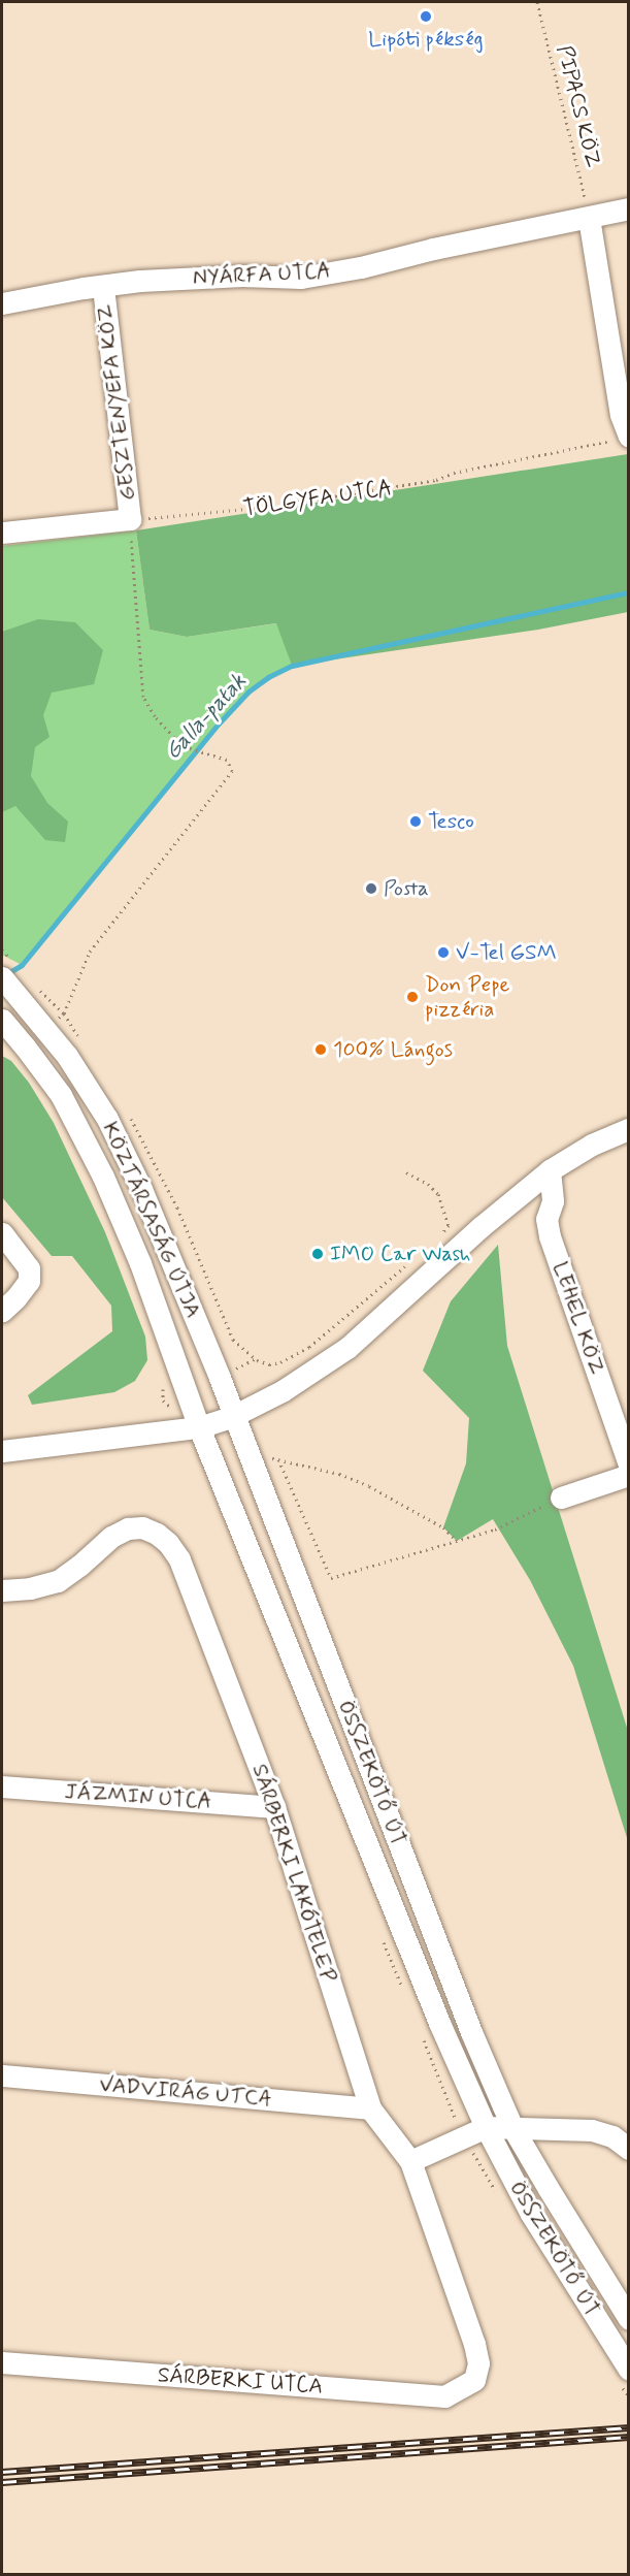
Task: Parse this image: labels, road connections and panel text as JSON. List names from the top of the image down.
{
  "streets": {
    "street": [
      "NYÁRFA UTCA",
      "GESZTENYEFA KÖZ",
      "KÖZTÁRSASÁG ÚTJA",
      "LEHEL KÖZ",
      "ÖSSZEKÖTŐ ÚT",
      "JÁZMIN UTCA",
      "SÁRBERKI LAKÓTELEP",
      "VADVIRÁG UTCA",
      "SÁRBERKI UTCA"
    ],
    "path": ["PIPACS KÖZ", "TÖLGYFA UTCA"]
  },
  "crossings": [
    ["PIPACS KÖZ", "NYÁRFA UTCA"],
    ["NYÁRFA UTCA", "GESZTENYEFA KÖZ"],
    ["GESZTENYEFA KÖZ", "TÖLGYFA UTCA"],
    ["KÖZTÁRSASÁG ÚTJA", "ÖSSZEKÖTŐ ÚT"],
    ["JÁZMIN UTCA", "SÁRBERKI LAKÓTELEP"],
    ["SÁRBERKI LAKÓTELEP", "VADVIRÁG UTCA"],
    ["SÁRBERKI LAKÓTELEP", "SÁRBERKI UTCA"]
  ],
  "water": ["Galla-patak"],
  "places": [
    "Lipóti pékség",
    "Tesco",
    "Posta",
    "V-Tel GSM",
    "Don Pepe pizzéria",
    "100% Lángos",
    "IMO Car Wash"
  ]
}
